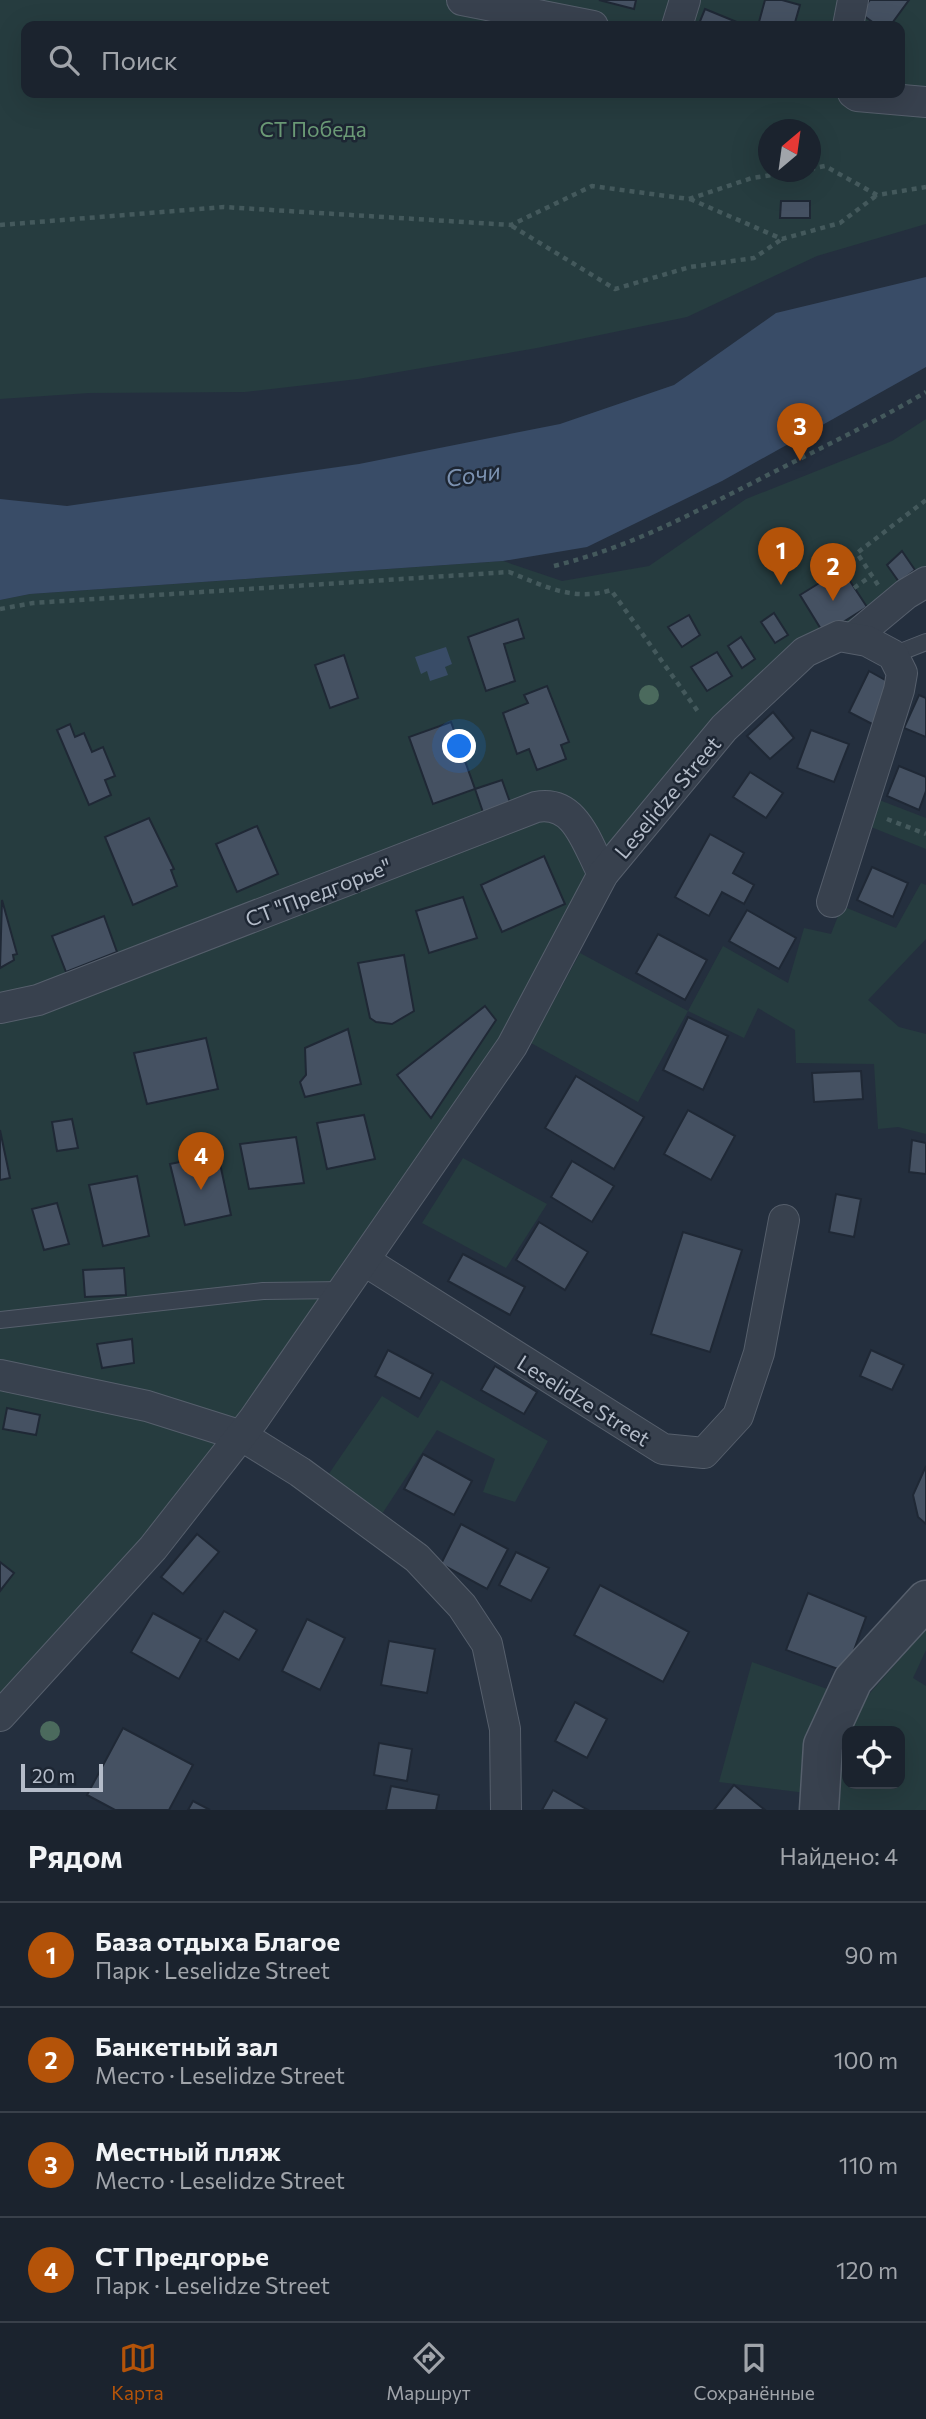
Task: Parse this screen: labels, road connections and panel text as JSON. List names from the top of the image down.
{
  "streets": {
    "street": ["Leselidze Street", "СТ \"Предгорье\""]
  },
  "crossings": [
    ["Leselidze Street", "СТ \"Предгорье\""]
  ],
  "water": ["Сочи"],
  "parks": ["СТ Победа"],
  "scale_bar": "20 m",
  "north": "top right",
  "page": {
    "search": "Поиск",
    "pins": [
      "3",
      "1",
      "2",
      "4"
    ],
    "scale": "20 m",
    "heading": ["Рядом", "Найдено: 4"],
    "list": [
      {
        "mark": "1",
        "name": "База отдыха Благое",
        "note": "Парк · Leselidze Street",
        "value": "90 m"
      },
      {
        "mark": "2",
        "name": "Банкетный зал",
        "note": "Место · Leselidze Street",
        "value": "100 m"
      },
      {
        "mark": "3",
        "name": "Местный пляж",
        "note": "Место · Leselidze Street",
        "value": "110 m"
      },
      {
        "mark": "4",
        "name": "СТ Предгорье",
        "note": "Парк · Leselidze Street",
        "value": "120 m"
      }
    ],
    "nav": ["Карта", "Маршрут", "Сохранённые"]
  }
}
